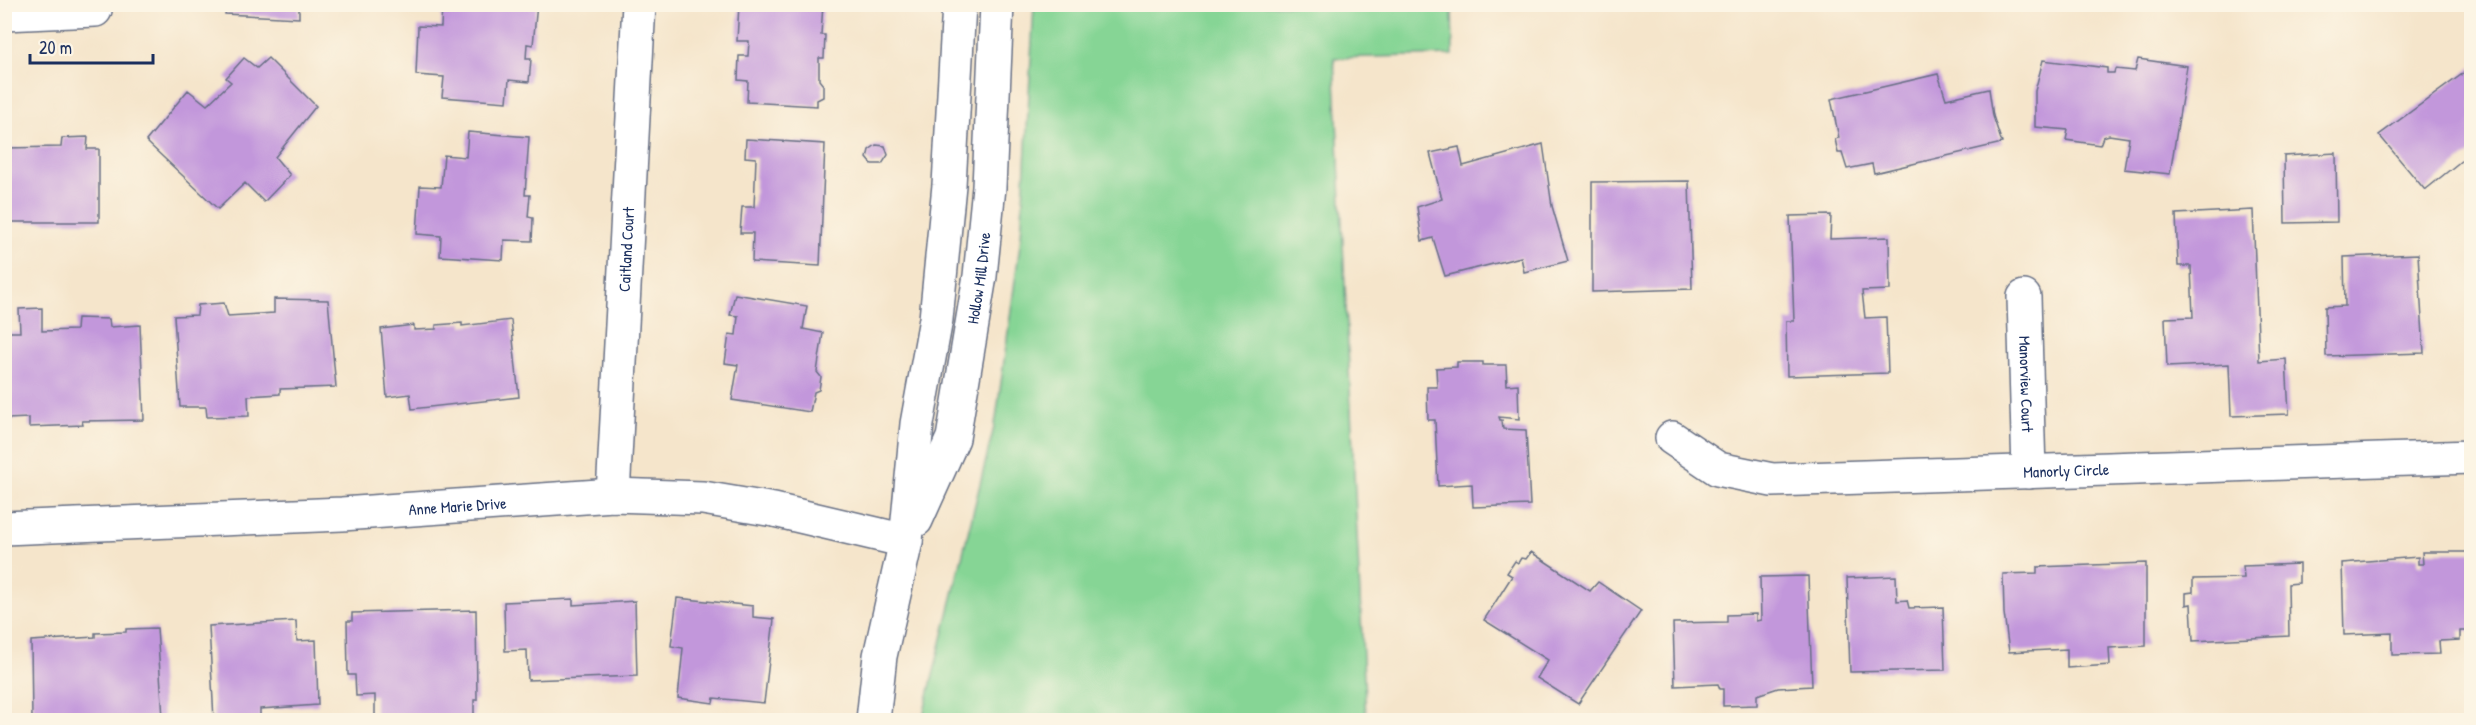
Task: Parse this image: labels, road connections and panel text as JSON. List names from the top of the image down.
{
  "streets": {
    "street": [
      "Caitland Court",
      "Hollow Mill Drive",
      "Manorview Court",
      "Manorly Circle",
      "Anne Marie Drive"
    ]
  },
  "crossings": [
    ["Caitland Court", "Anne Marie Drive"],
    ["Hollow Mill Drive", "Anne Marie Drive"],
    ["Manorview Court", "Manorly Circle"]
  ],
  "scale_bar": "20 m"
}
